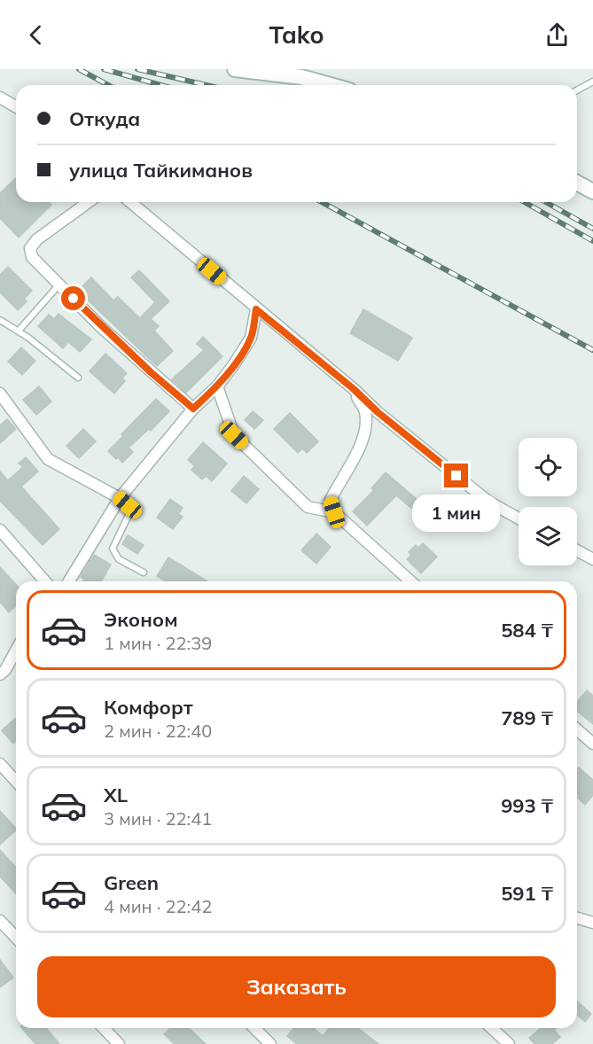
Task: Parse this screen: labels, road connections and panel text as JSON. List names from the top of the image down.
{
  "page": {
    "header": "Tako",
    "banner": ["Откуда", "улица Тайкиманов"],
    "bubble": "1 мин",
    "list": [
      {
        "name": "Эконом",
        "note": "1 мин · 22:39",
        "value": "584 ₸"
      },
      {
        "name": "Комфорт",
        "note": "2 мин · 22:40",
        "value": "789 ₸"
      },
      {
        "name": "XL",
        "note": "3 мин · 22:41",
        "value": "993 ₸"
      },
      {
        "name": "Green",
        "note": "4 мин · 22:42",
        "value": "591 ₸"
      }
    ],
    "buttons": "Заказать"
  }
}
